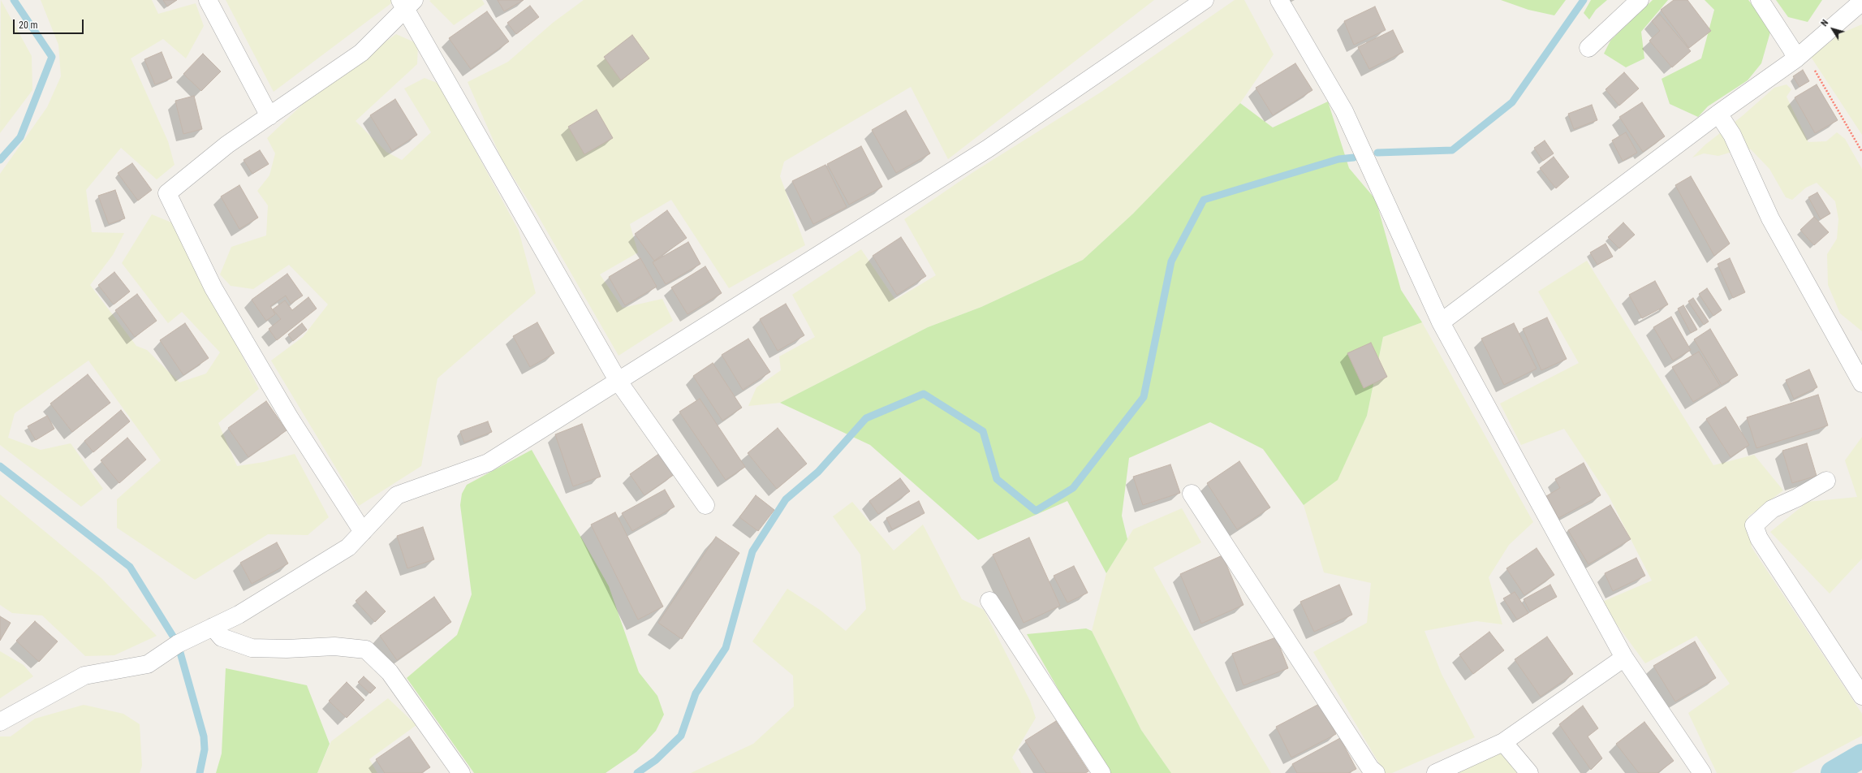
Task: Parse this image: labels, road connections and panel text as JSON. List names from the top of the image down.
{
  "scale_bar": "20 m",
  "north": "top left"
}
